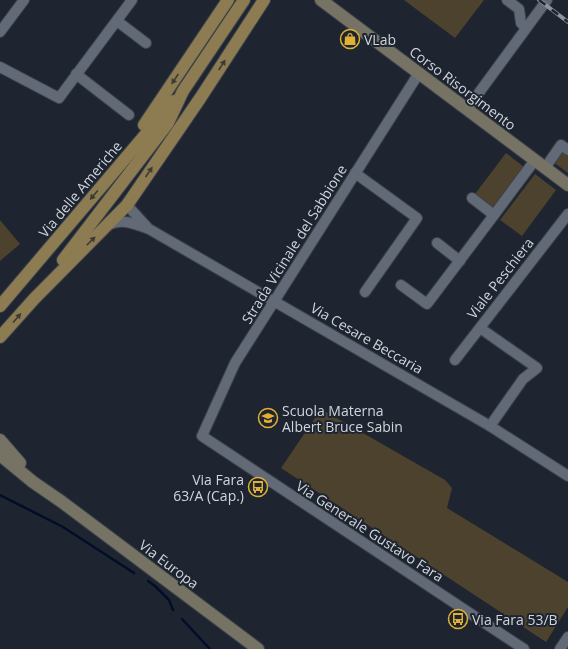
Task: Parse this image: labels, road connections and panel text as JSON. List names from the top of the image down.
{
  "streets": {
    "main road": ["Corso Risorgimento", "Via delle Americhe", "Via Europa"],
    "street": [
      "Strada Vicinale del Sabbione",
      "Viale Peschiera",
      "Via Cesare Beccaria",
      "Via Generale Gustavo Fara"
    ]
  },
  "crossings": [
    ["Corso Risorgimento", "Strada Vicinale del Sabbione"],
    ["Strada Vicinale del Sabbione", "Via Cesare Beccaria"],
    ["Strada Vicinale del Sabbione", "Via Generale Gustavo Fara"]
  ],
  "places": {
    "shop": ["VLab"],
    "school or university": ["Scuola Materna Albert Bruce Sabin"],
    "bus stop": ["Via Fara 63/A (Cap.)", "Via Fara 53/B"]
  }
}
